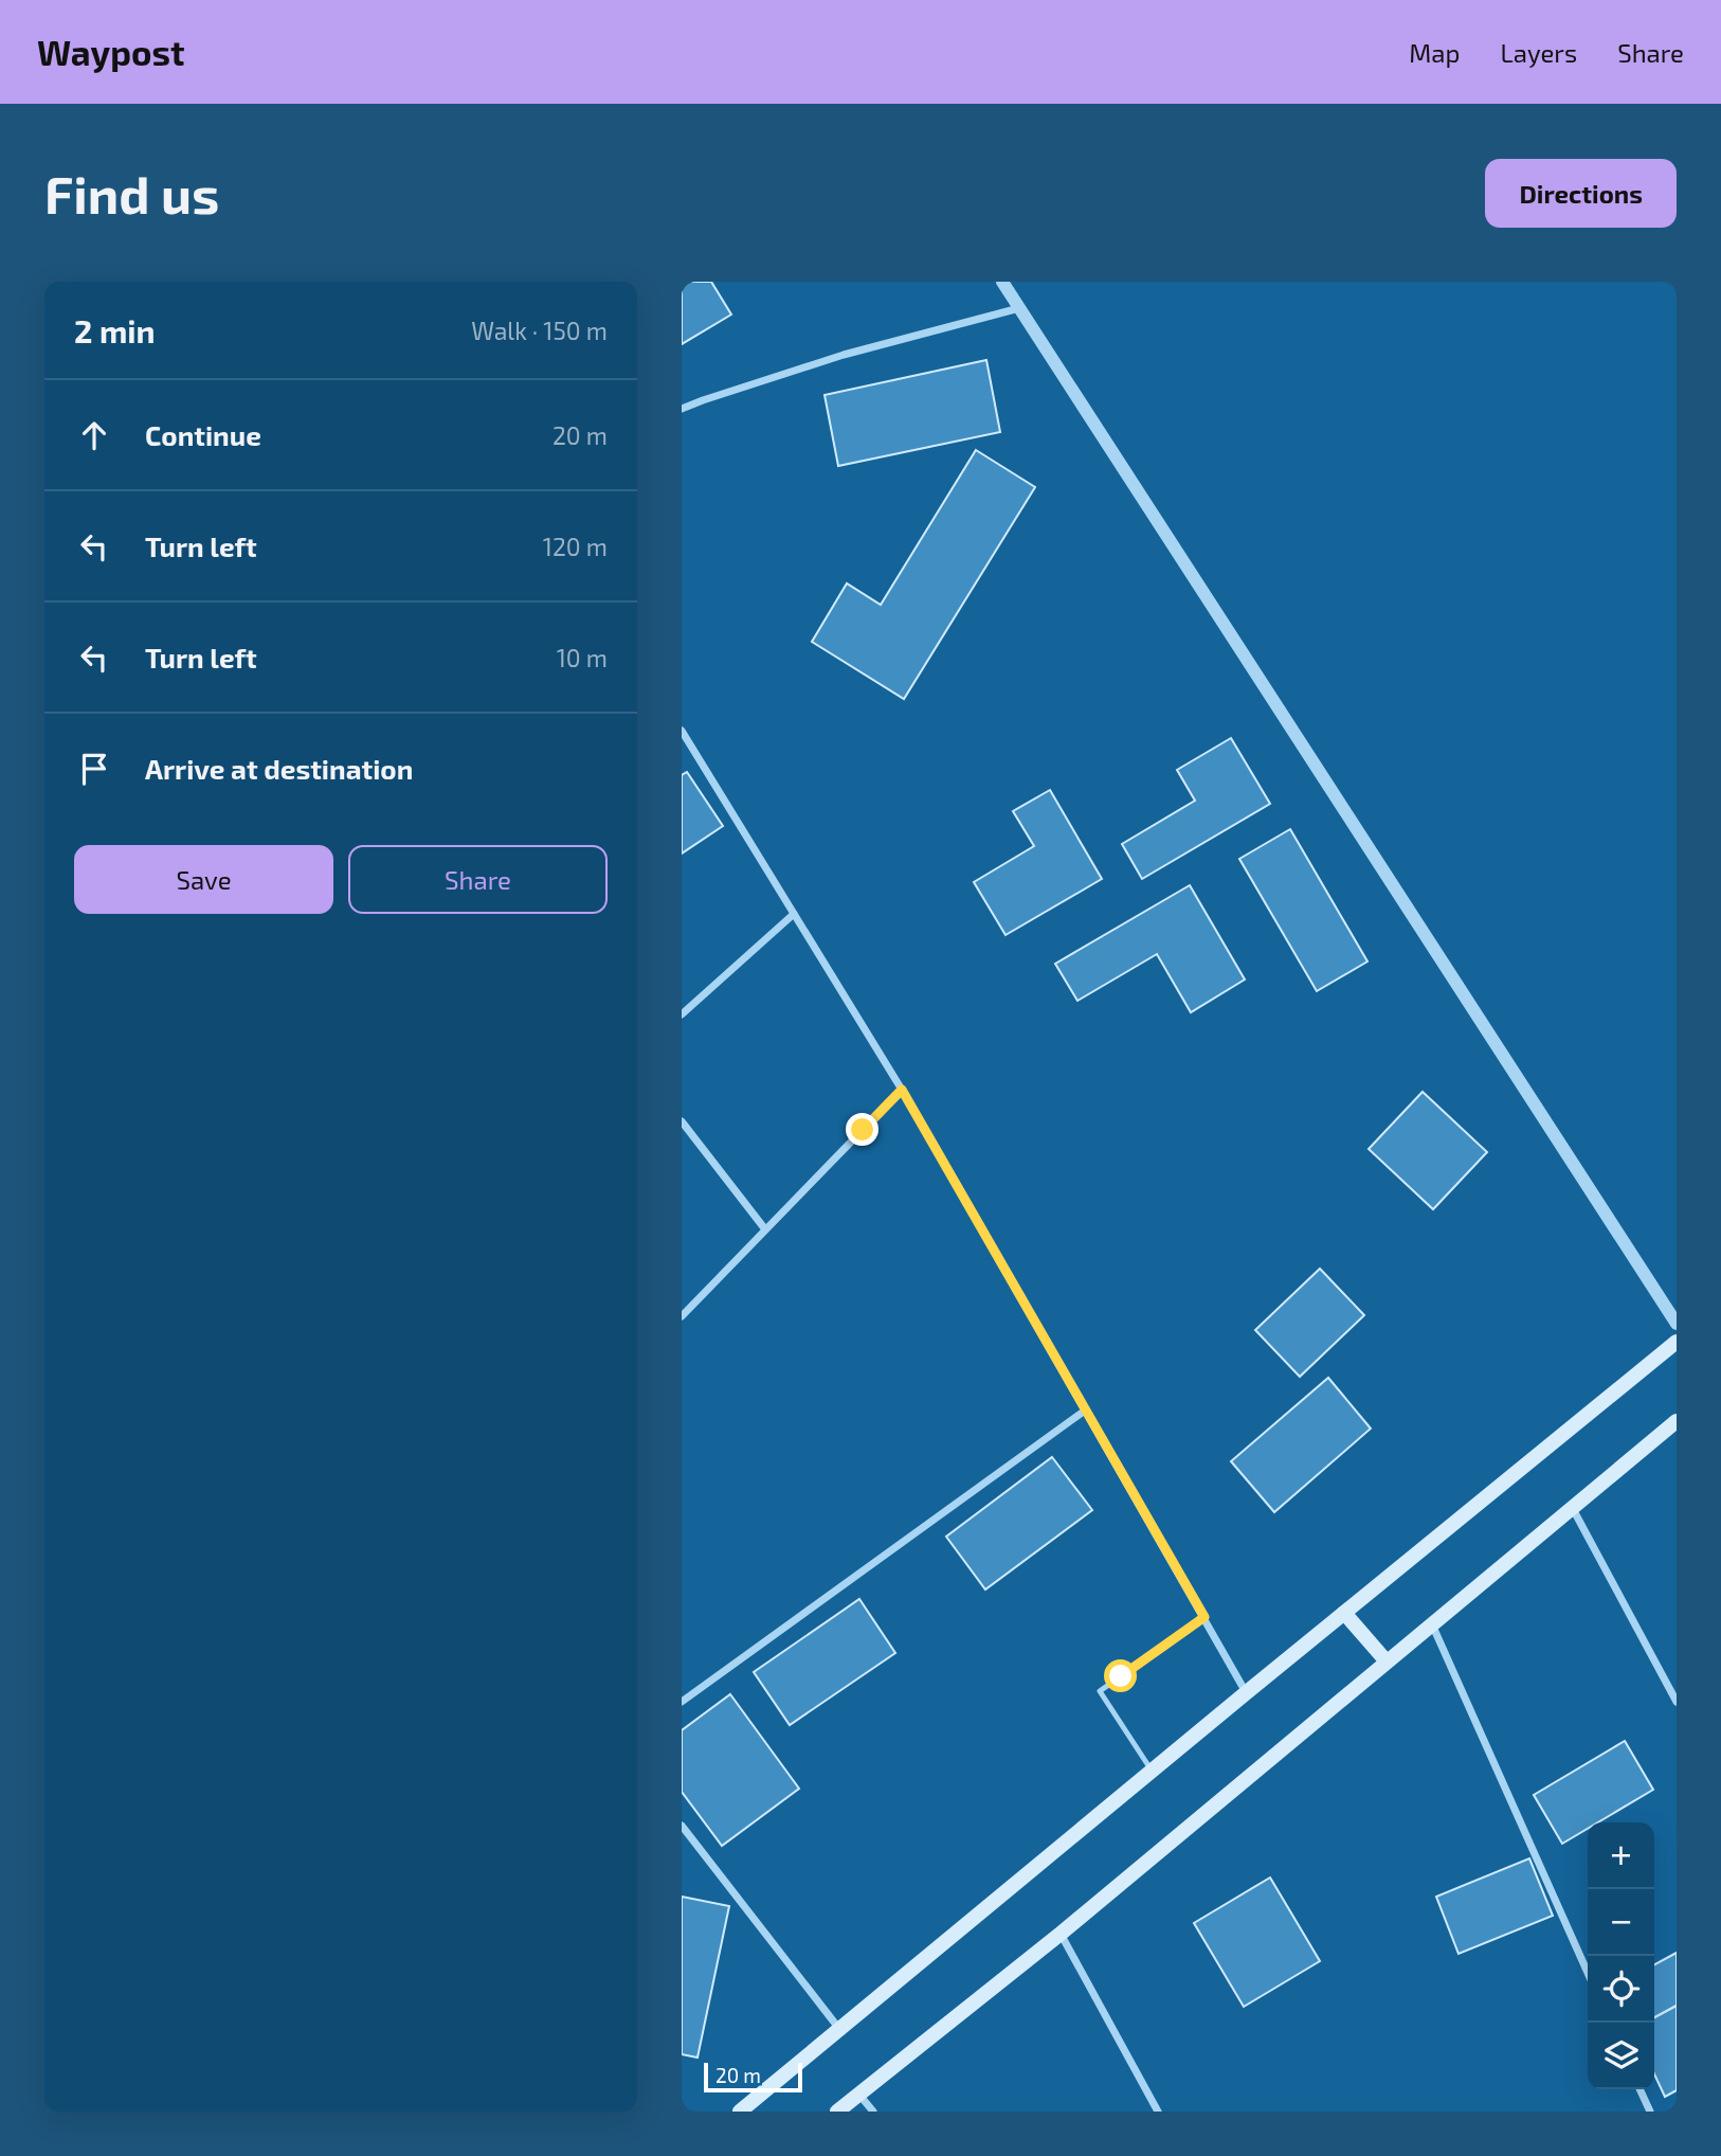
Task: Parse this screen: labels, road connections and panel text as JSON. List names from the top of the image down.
{
  "scale_bar": "20 m",
  "page": {
    "header": "Waypost",
    "nav": ["Map", "Layers", "Share"],
    "buttons": [
      "Directions",
      ["Save", "Share"]
    ],
    "title": "Find us",
    "heading": ["2 min", "Walk · 150 m"],
    "list": [
      ["Continue", "20 m"],
      ["Turn left", "120 m"],
      ["Turn left", "10 m"],
      "Arrive at destination"
    ],
    "map_buttons": ["+", "−"],
    "scale": "20 m"
  }
}
